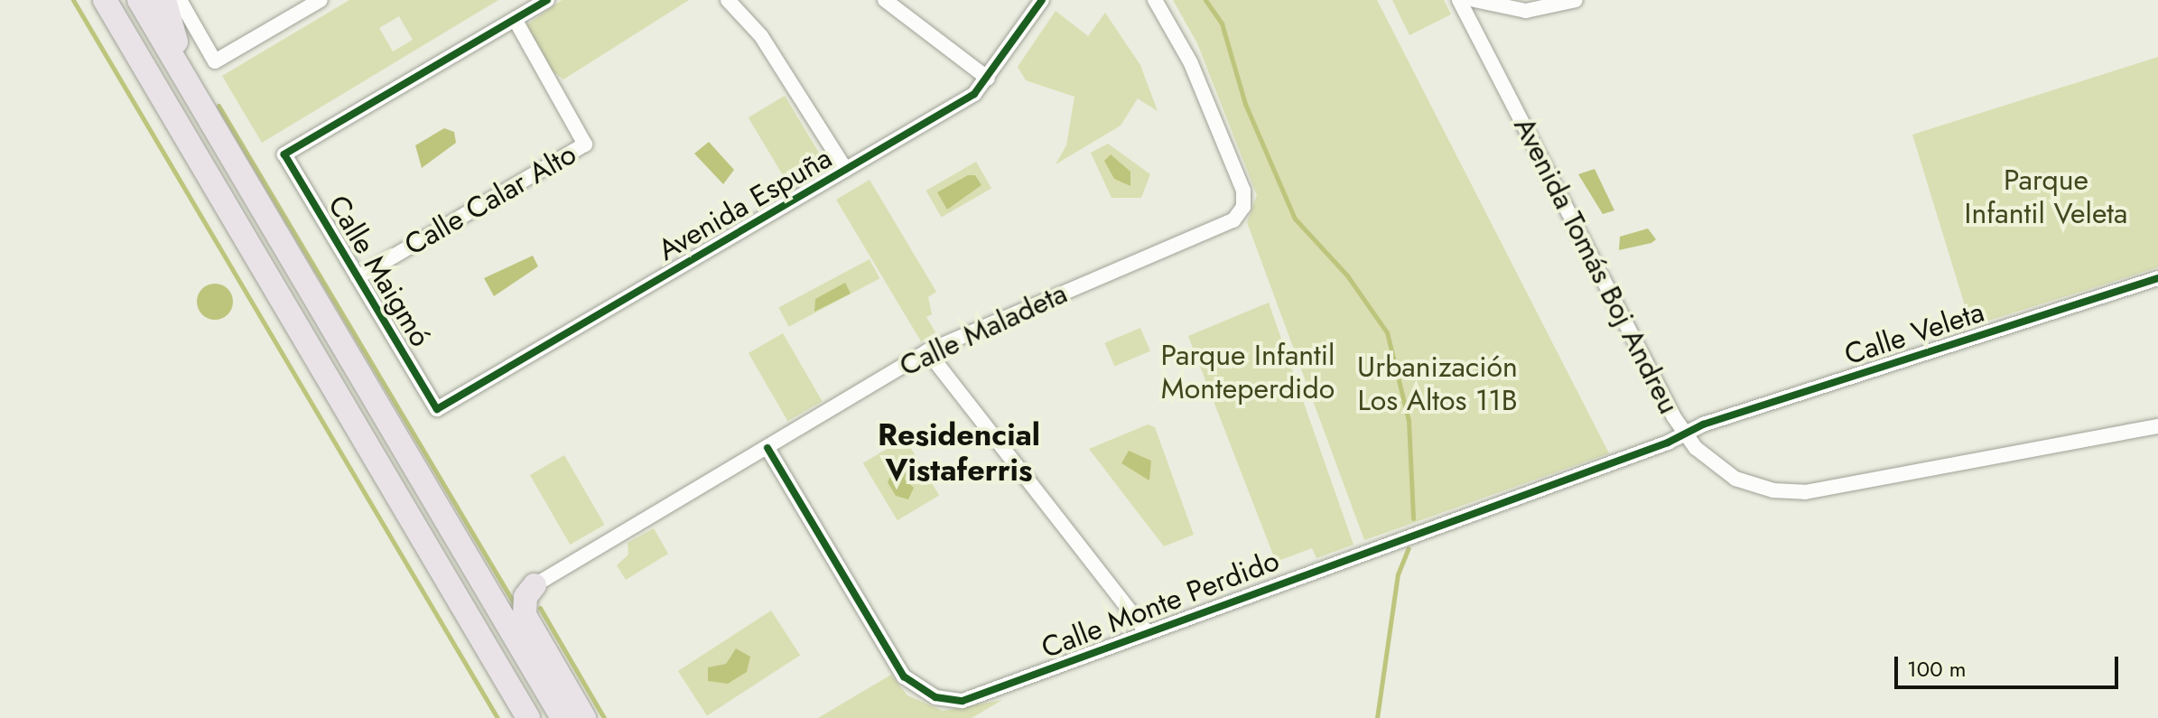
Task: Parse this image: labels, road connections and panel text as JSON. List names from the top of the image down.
{
  "streets": {
    "street": [
      "Calle Calar Alto",
      "Avenida Espuña",
      "Avenida Tomás Boj Andreu",
      "Calle Maigmó",
      "Calle Maladeta",
      "Calle Veleta",
      "Calle Monte Perdido"
    ]
  },
  "crossings": [
    ["Calle Calar Alto", "Calle Maigmó"],
    ["Avenida Espuña", "Calle Maigmó"],
    ["Avenida Tomás Boj Andreu", "Calle Veleta"],
    ["Avenida Tomás Boj Andreu", "Calle Monte Perdido"],
    ["Calle Maladeta", "Calle Monte Perdido"],
    ["Calle Veleta", "Calle Monte Perdido"]
  ],
  "districts": ["Residencial Vistaferris"],
  "parks": ["Parque Infantil Veleta", "Parque Infantil Monteperdido", "Urbanización Los Altos 11B"],
  "scale_bar": "100 m"
}
